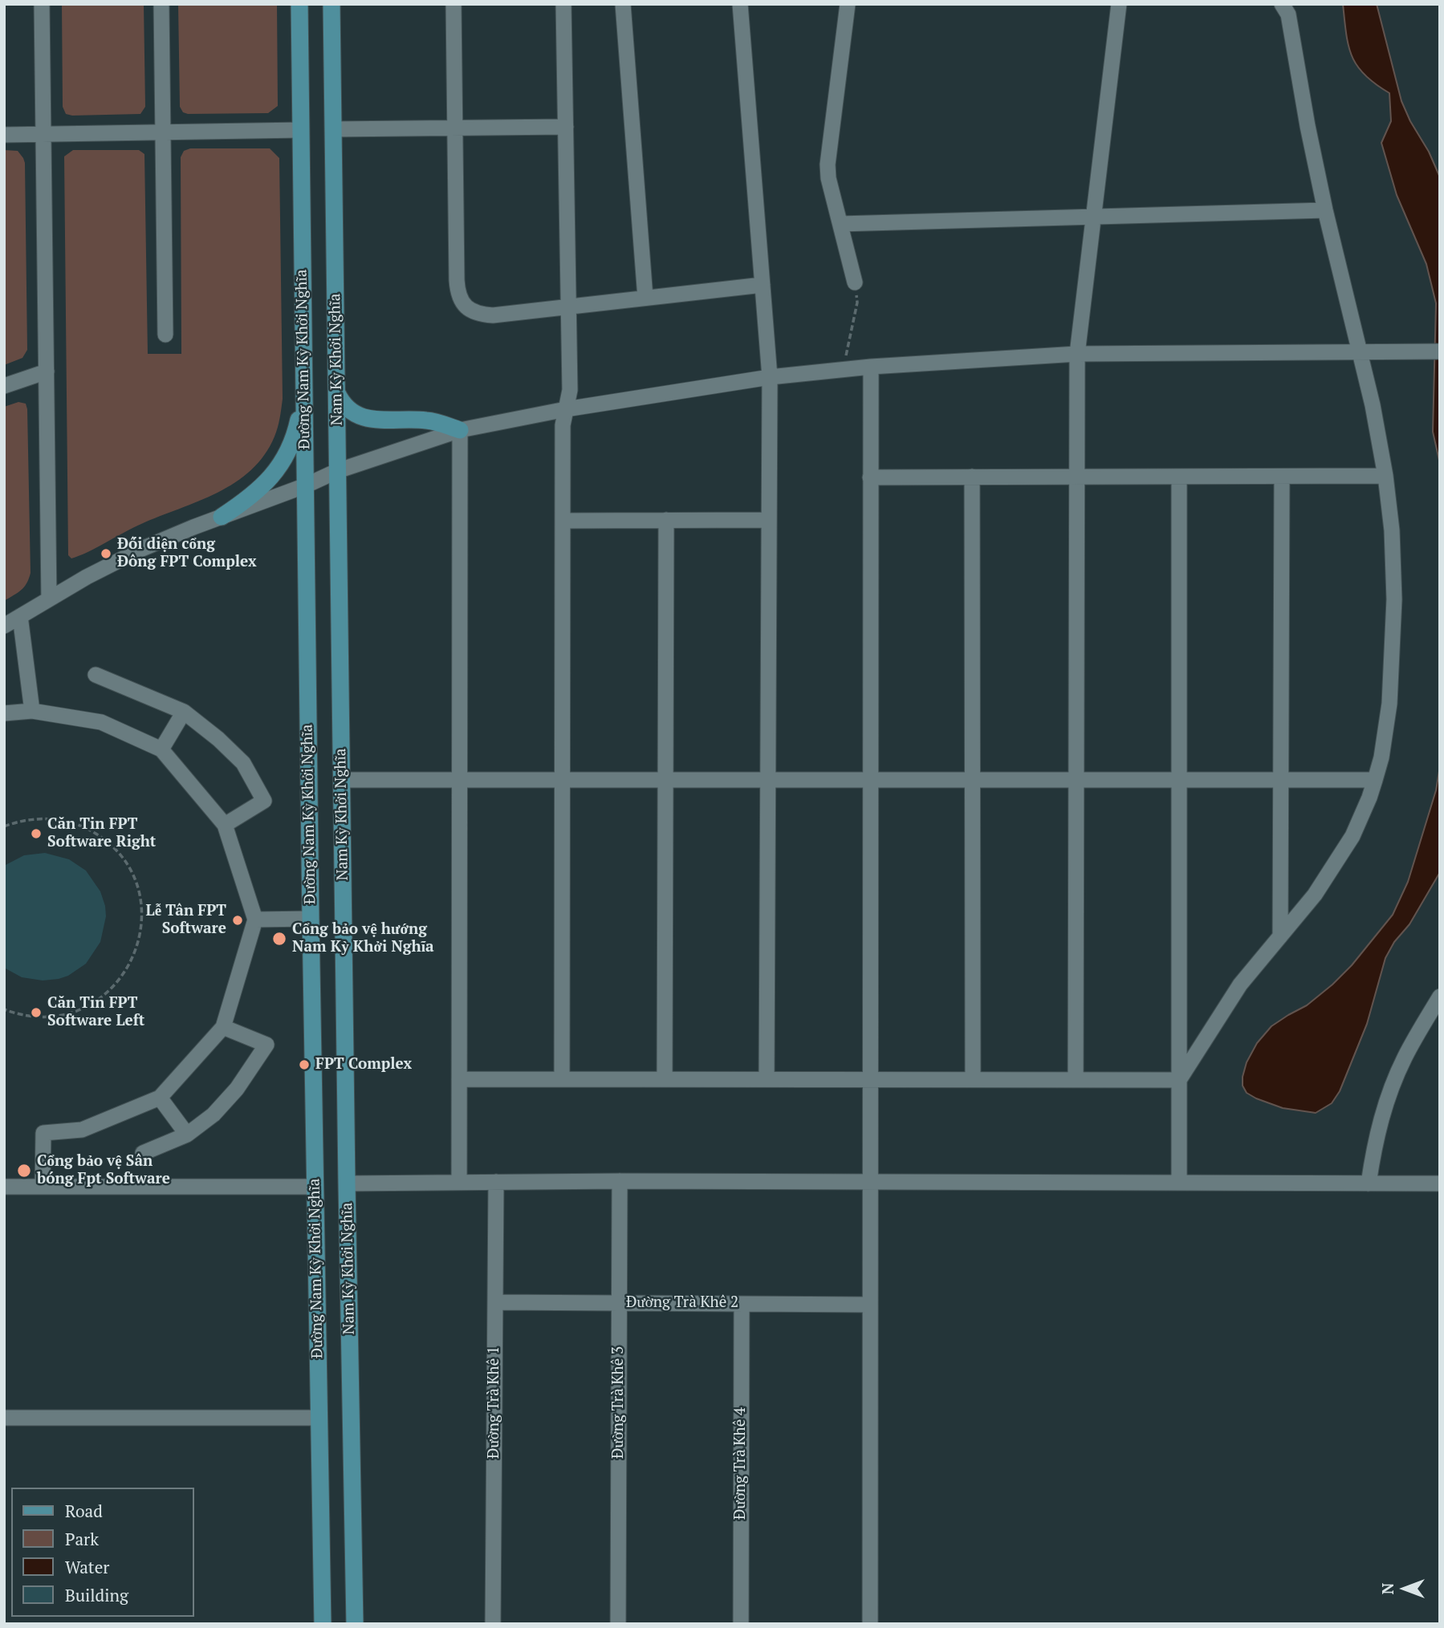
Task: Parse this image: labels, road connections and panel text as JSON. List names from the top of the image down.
{
  "streets": {
    "main road": ["Đường Nam Kỳ Khởi Nghĩa", "Nam Kỳ Khởi Nghĩa"],
    "street": [
      "Đường Trà Khê 2",
      "Đường Trà Khê 1",
      "Đường Trà Khê 3",
      "Đường Trà Khê 4"
    ]
  },
  "crossings": [
    ["Đường Trà Khê 2", "Đường Trà Khê 1"],
    ["Đường Trà Khê 2", "Đường Trà Khê 3"],
    ["Đường Trà Khê 2", "Đường Trà Khê 4"]
  ],
  "places": [
    "Đối diện cổng Đông FPT Complex",
    "Căn Tin FPT Software Right",
    "Lễ Tân FPT Software",
    "Cổng bảo vệ hướng Nam Kỳ Khởi Nghĩa",
    "Căn Tin FPT Software Left",
    "FPT Complex",
    "Cổng bảo vệ Sân bóng Fpt Software"
  ],
  "legend": [
    "Road",
    "Park",
    "Water",
    "Building"
  ],
  "north": "left"
}
